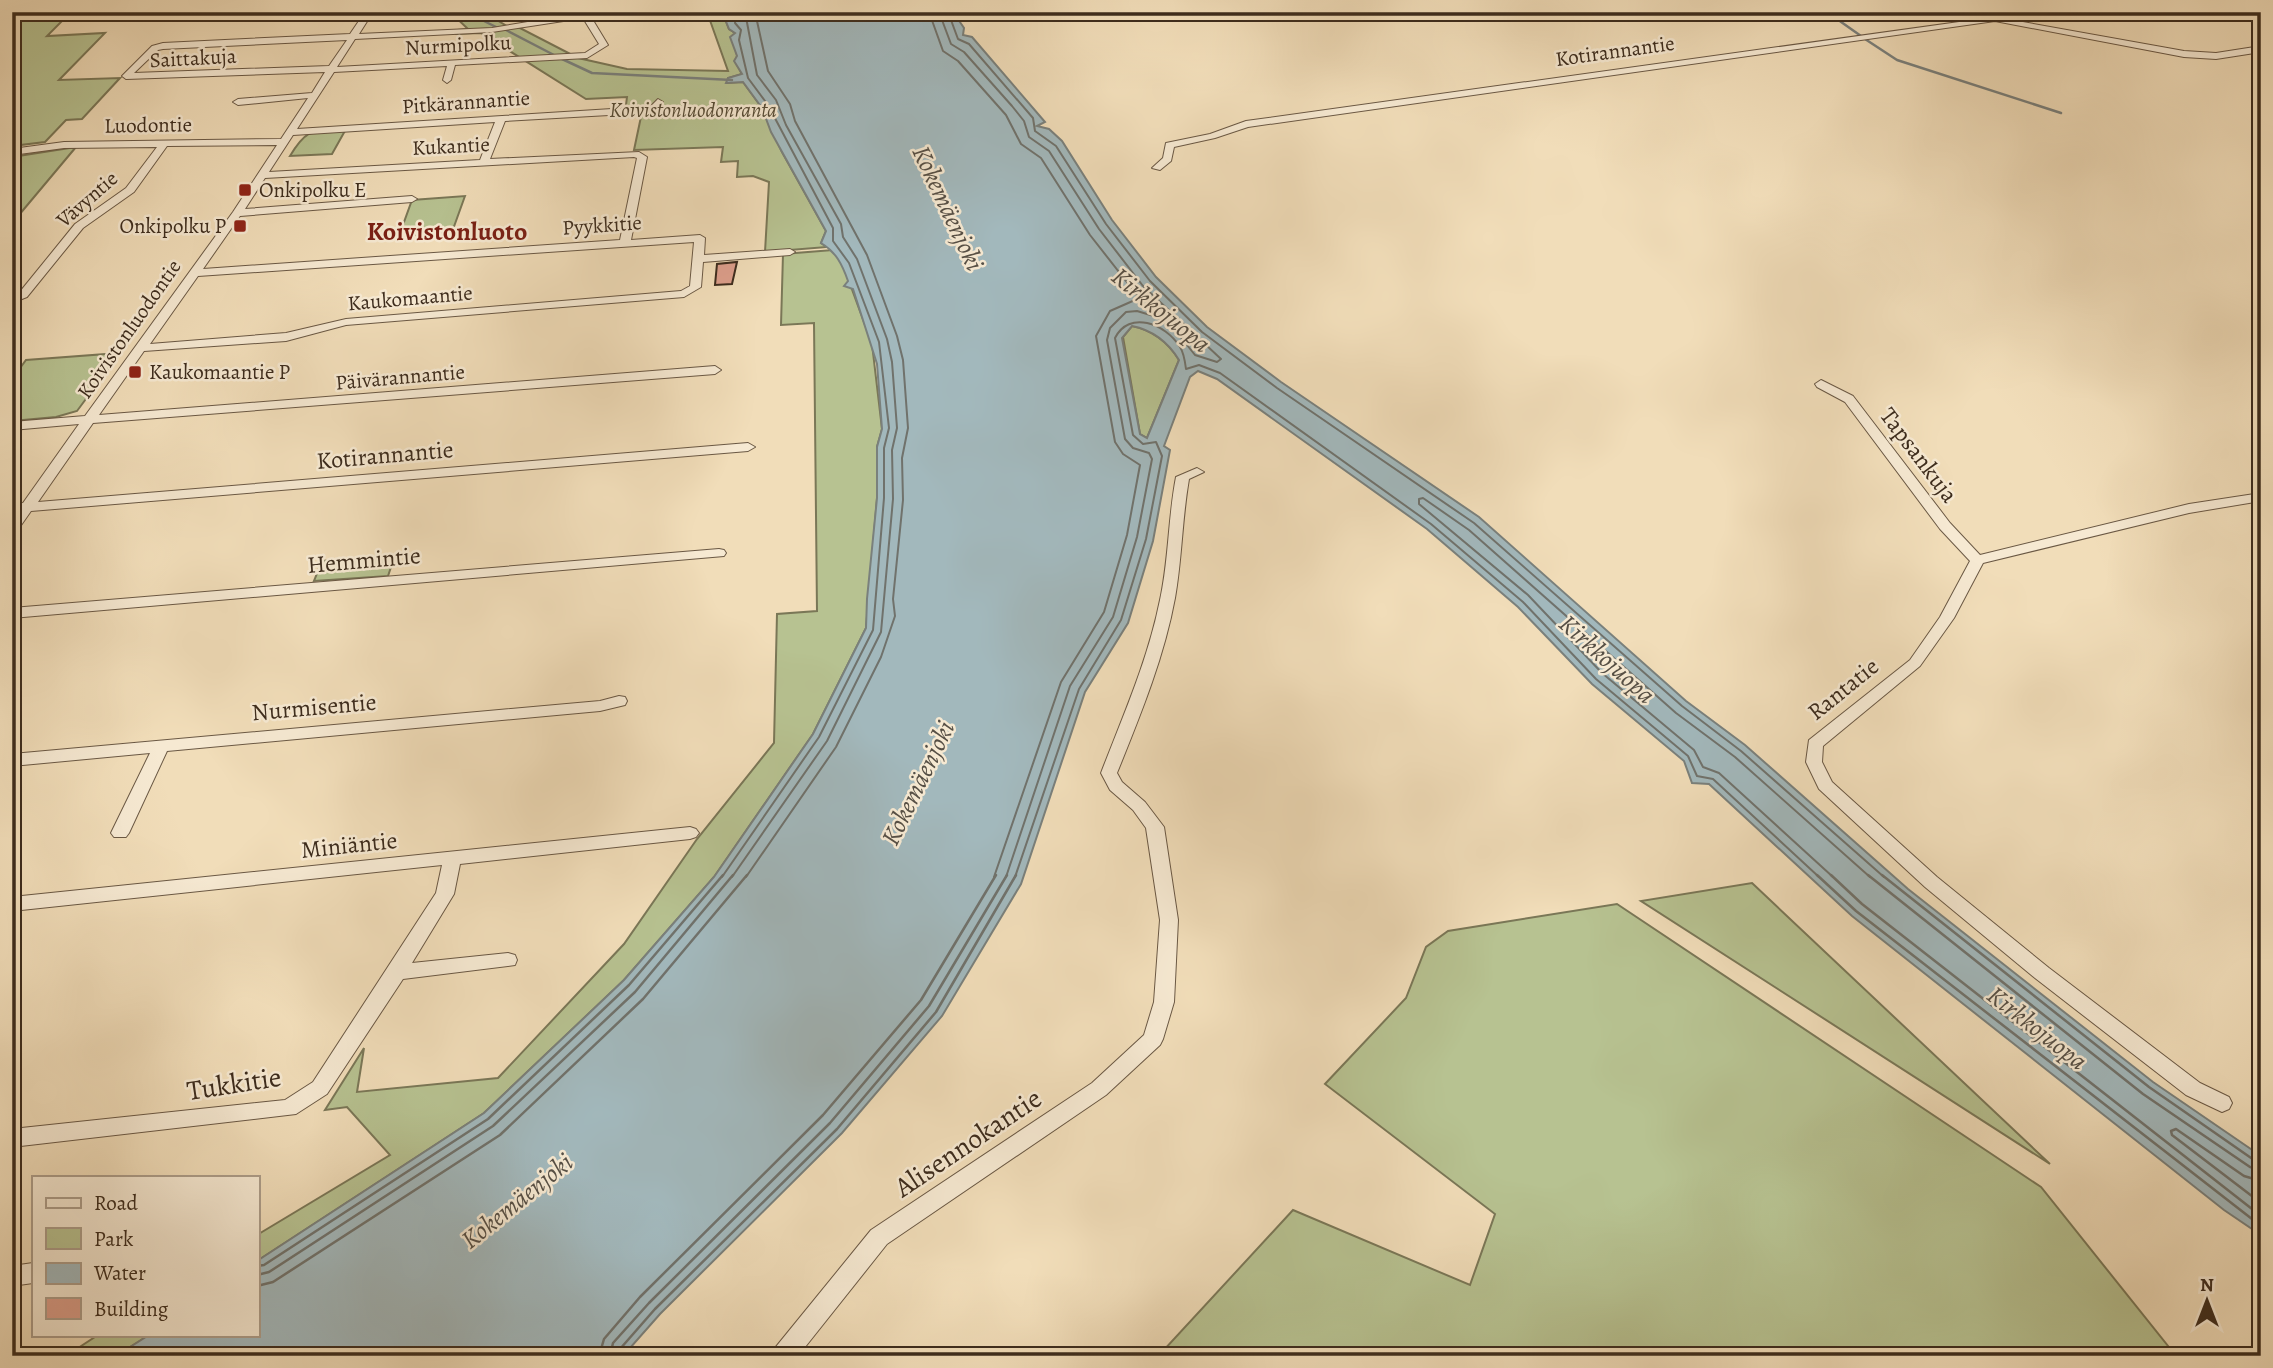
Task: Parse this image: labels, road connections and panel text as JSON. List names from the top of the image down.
{
  "streets": {
    "street": [
      "Nurmipolku",
      "Kotirannantie",
      "Saittakuja",
      "Pitkärannantie",
      "Luodontie",
      "Kukantie",
      "Vävyntie",
      "Pyykkitie",
      "Kaukomaantie",
      "Koivistonluodontie",
      "Päivärannantie",
      "Tapsankuja",
      "Hemmintie",
      "Rantatie",
      "Nurmisentie",
      "Miniäntie",
      "Tukkitie",
      "Alisennokantie"
    ]
  },
  "crossings": [
    ["Nurmipolku", "Saittakuja"],
    ["Nurmipolku", "Koivistonluodontie"],
    ["Kotirannantie", "Koivistonluodontie"],
    ["Saittakuja", "Koivistonluodontie"],
    ["Pitkärannantie", "Luodontie"],
    ["Pitkärannantie", "Koivistonluodontie"],
    ["Luodontie", "Vävyntie"],
    ["Luodontie", "Koivistonluodontie"],
    ["Kukantie", "Pyykkitie"],
    ["Kukantie", "Koivistonluodontie"],
    ["Pyykkitie", "Kaukomaantie"],
    ["Pyykkitie", "Koivistonluodontie"],
    ["Kaukomaantie", "Koivistonluodontie"],
    ["Koivistonluodontie", "Päivärannantie"],
    ["Tapsankuja", "Rantatie"],
    ["Miniäntie", "Tukkitie"]
  ],
  "districts": ["Koivistonluoto"],
  "water": ["Kokemäenjoki", "Kirkkojuopa"],
  "parks": ["Koivistonluodonranta"],
  "places": {
    "transit": ["Onkipolku E", "Onkipolku P", "Kaukomaantie P"]
  },
  "legend": [
    "Road",
    "Park",
    "Water",
    "Building"
  ],
  "north": "top"
}
